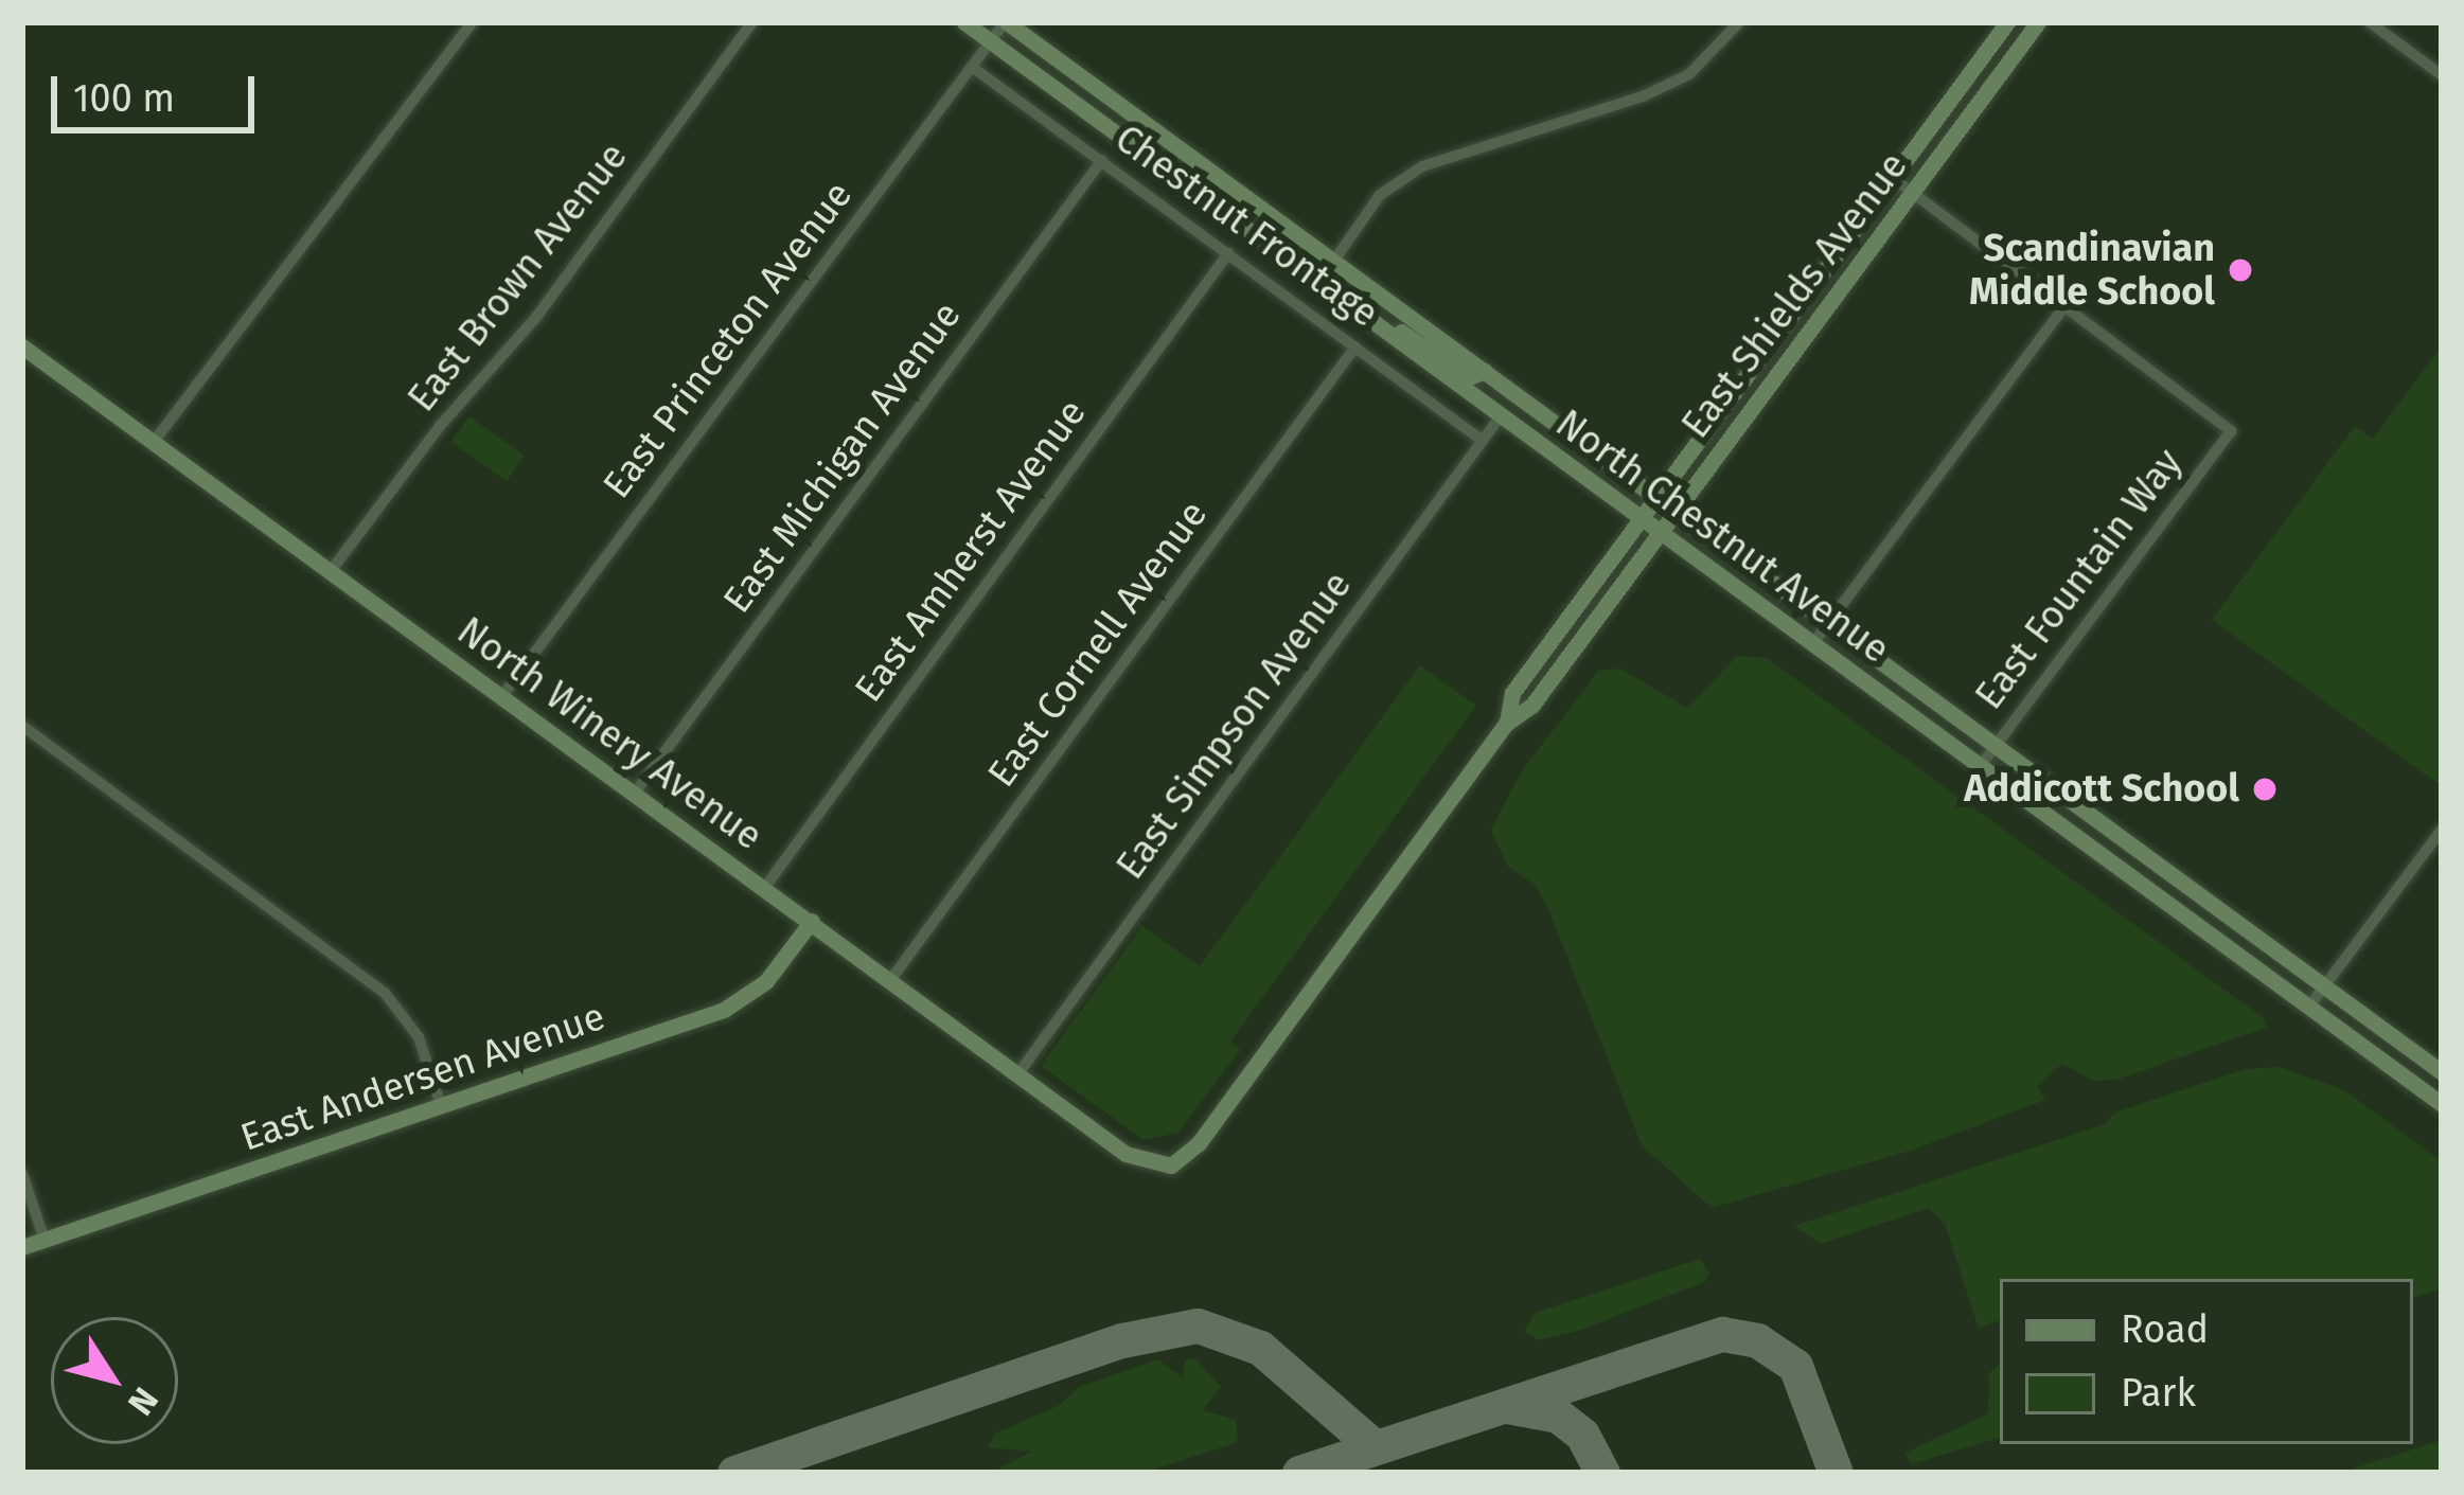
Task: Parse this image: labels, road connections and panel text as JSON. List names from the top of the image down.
{
  "streets": {
    "main road": [
      "East Shields Avenue",
      "North Chestnut Avenue",
      "North Winery Avenue",
      "East Andersen Avenue"
    ],
    "street": [
      "Chestnut Frontage",
      "East Brown Avenue",
      "East Princeton Avenue",
      "East Michigan Avenue",
      "East Amherst Avenue",
      "East Fountain Way",
      "East Cornell Avenue",
      "East Simpson Avenue"
    ]
  },
  "crossings": [
    ["Chestnut Frontage", "East Princeton Avenue"],
    ["Chestnut Frontage", "East Michigan Avenue"],
    ["Chestnut Frontage", "East Amherst Avenue"],
    ["Chestnut Frontage", "East Cornell Avenue"],
    ["Chestnut Frontage", "East Simpson Avenue"],
    ["East Brown Avenue", "North Winery Avenue"],
    ["East Shields Avenue", "North Chestnut Avenue"],
    ["East Shields Avenue", "North Winery Avenue"],
    ["East Princeton Avenue", "North Chestnut Avenue"],
    ["East Princeton Avenue", "North Winery Avenue"],
    ["East Michigan Avenue", "North Winery Avenue"],
    ["North Chestnut Avenue", "East Fountain Way"],
    ["North Chestnut Avenue", "East Simpson Avenue"],
    ["East Amherst Avenue", "North Winery Avenue"],
    ["East Cornell Avenue", "North Winery Avenue"],
    ["East Simpson Avenue", "North Winery Avenue"],
    ["North Winery Avenue", "East Andersen Avenue"]
  ],
  "places": ["Scandinavian Middle School", "Addicott School"],
  "legend": ["Road", "Park"],
  "scale_bar": "100 m",
  "north": "bottom right"
}
